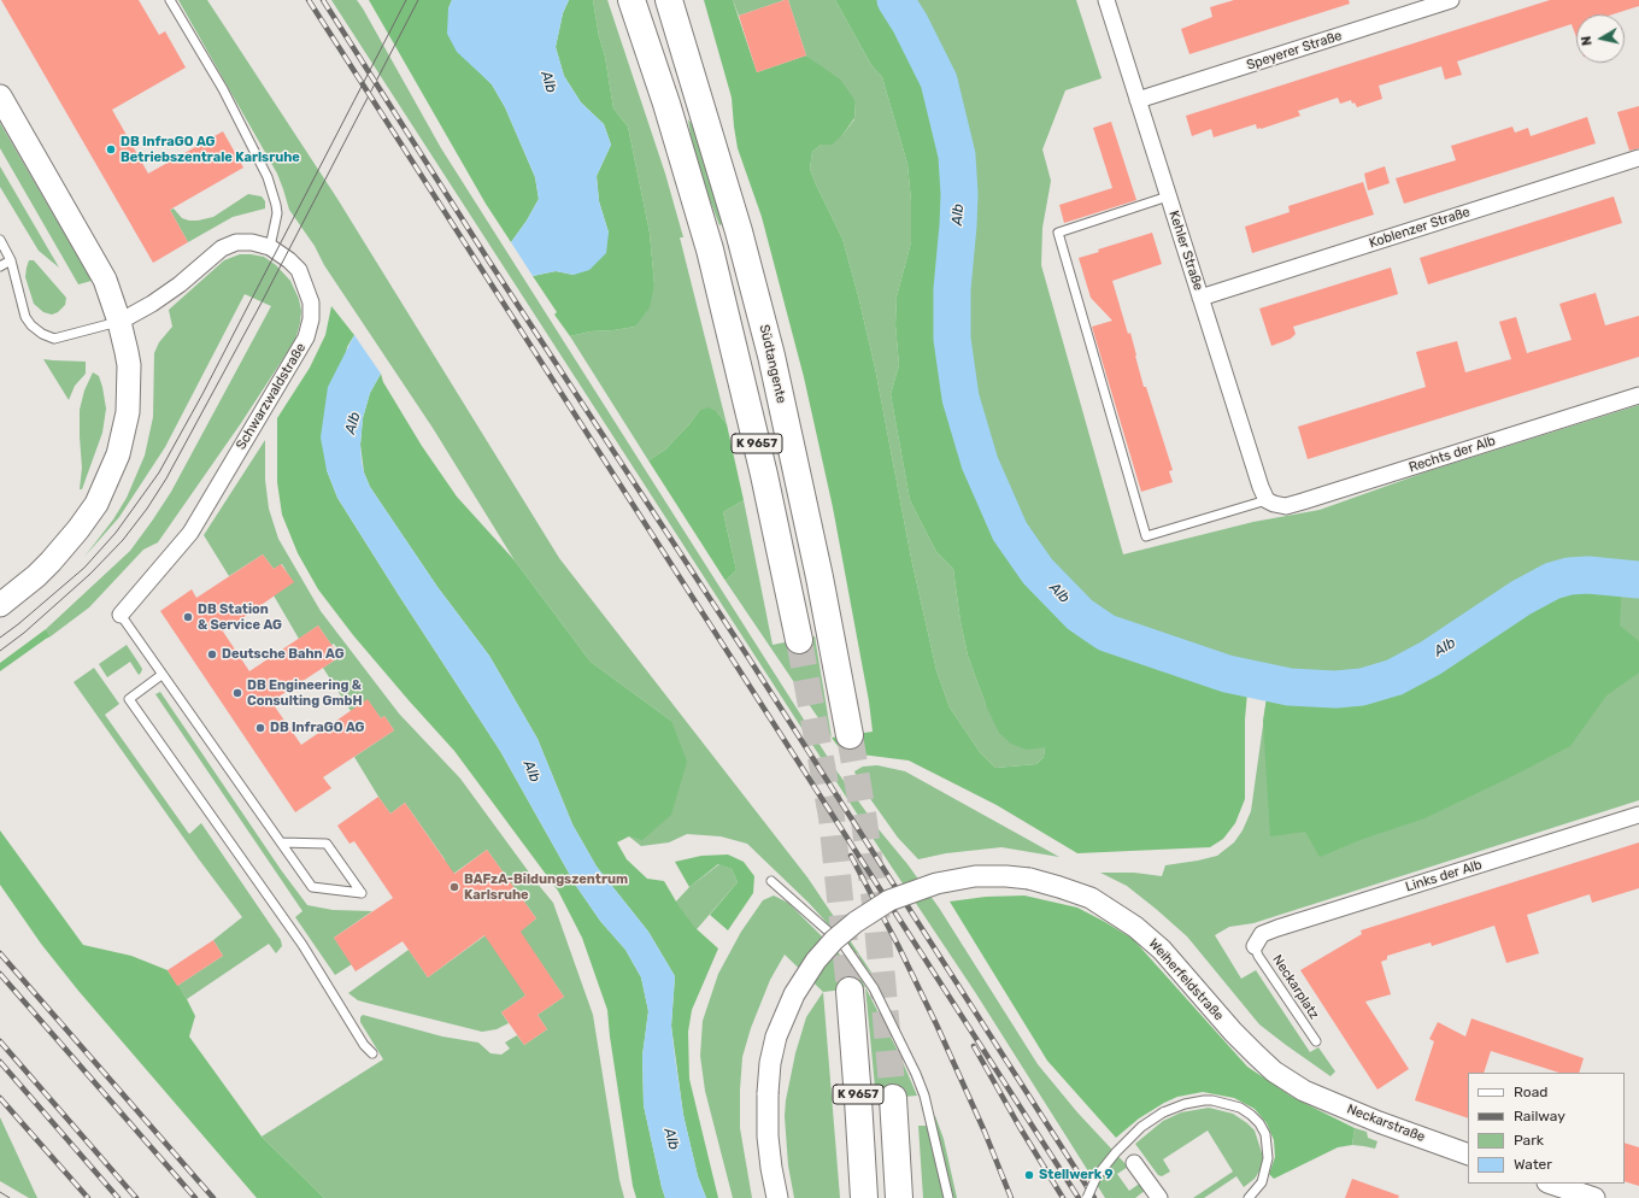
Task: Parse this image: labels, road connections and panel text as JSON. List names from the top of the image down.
{
  "streets": {
    "highway": ["Südtangente", "K 9657"],
    "street": [
      "Speyerer Straße",
      "Koblenzer Straße",
      "Kehler Straße",
      "Schwarzwaldstraße",
      "Rechts der Alb",
      "Links der Alb",
      "Weiherfeldstraße",
      "Neckarstraße"
    ],
    "lane": ["Neckarplatz"]
  },
  "crossings": [
    ["Speyerer Straße", "Kehler Straße"],
    ["Koblenzer Straße", "Kehler Straße"],
    ["Kehler Straße", "Rechts der Alb"],
    ["Links der Alb", "Neckarplatz"],
    ["Weiherfeldstraße", "Neckarstraße"]
  ],
  "water": ["Alb"],
  "places": [
    "DB InfraGO AG Betriebszentrale Karlsruhe",
    "DB Station & Service AG",
    "Deutsche Bahn AG",
    "DB Engineering & Consulting GmbH",
    "DB InfraGO AG",
    "BAFzA-Bildungszentrum Karlsruhe",
    "Stellwerk 9"
  ],
  "legend": [
    "Road",
    "Railway",
    "Park",
    "Water"
  ],
  "north": "left"
}
